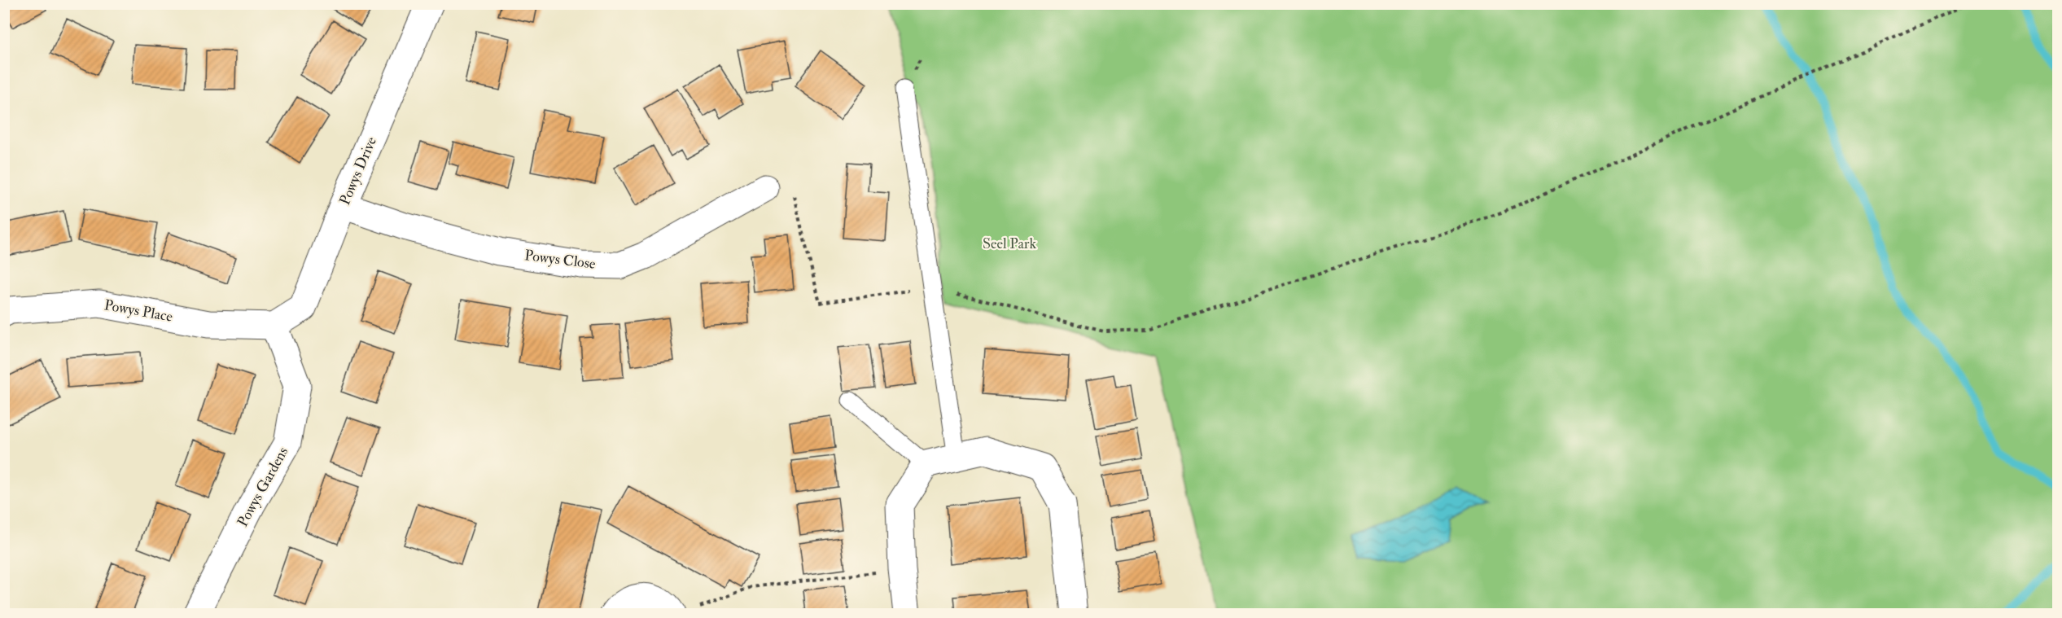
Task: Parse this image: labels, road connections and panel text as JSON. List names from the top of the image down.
{
  "streets": {
    "street": [
      "Powys Drive",
      "Powys Close",
      "Powys Place",
      "Powys Gardens"
    ]
  },
  "crossings": [
    ["Powys Drive", "Powys Close"],
    ["Powys Drive", "Powys Place"],
    ["Powys Drive", "Powys Gardens"],
    ["Powys Place", "Powys Gardens"]
  ],
  "parks": ["Seel Park"]
}
